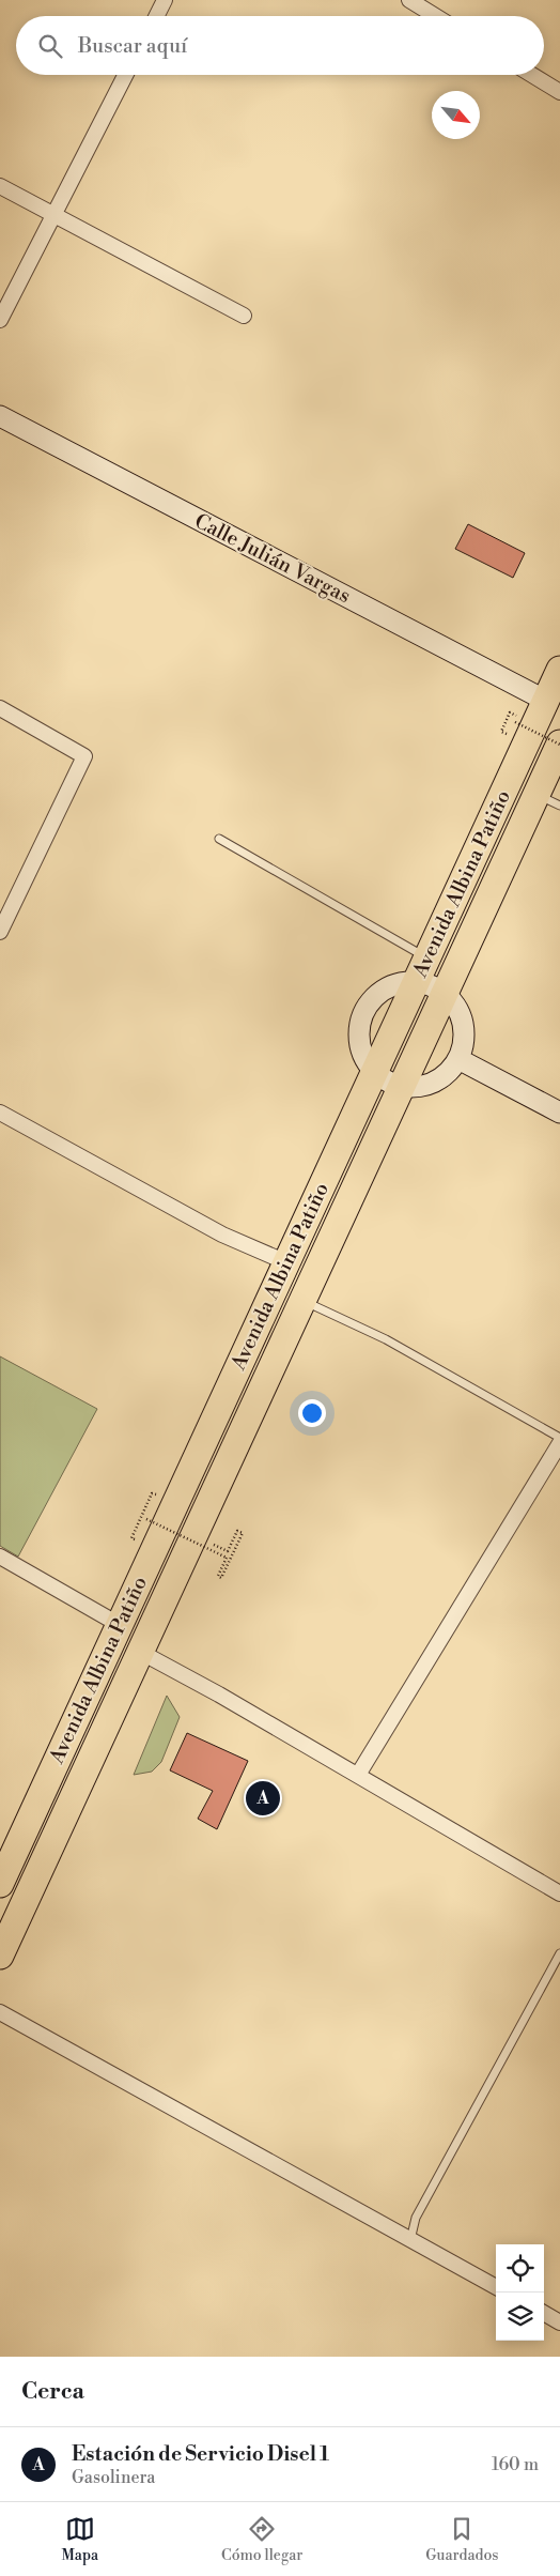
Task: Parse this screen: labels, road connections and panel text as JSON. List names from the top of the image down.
{
  "streets": {
    "highway": ["Avenida Albina Patiño"],
    "main road": ["Calle Julián Vargas"]
  },
  "crossings": [
    ["Calle Julián Vargas", "Avenida Albina Patiño"]
  ],
  "north": "bottom right",
  "page": {
    "search": "Buscar aquí",
    "pins": "A",
    "heading": "Cerca",
    "list": [
      {
        "mark": "A",
        "name": "Estación de Servicio Disel 1",
        "note": "Gasolinera",
        "value": "160 m"
      }
    ],
    "nav": ["Mapa", "Cómo llegar", "Guardados"]
  }
}
